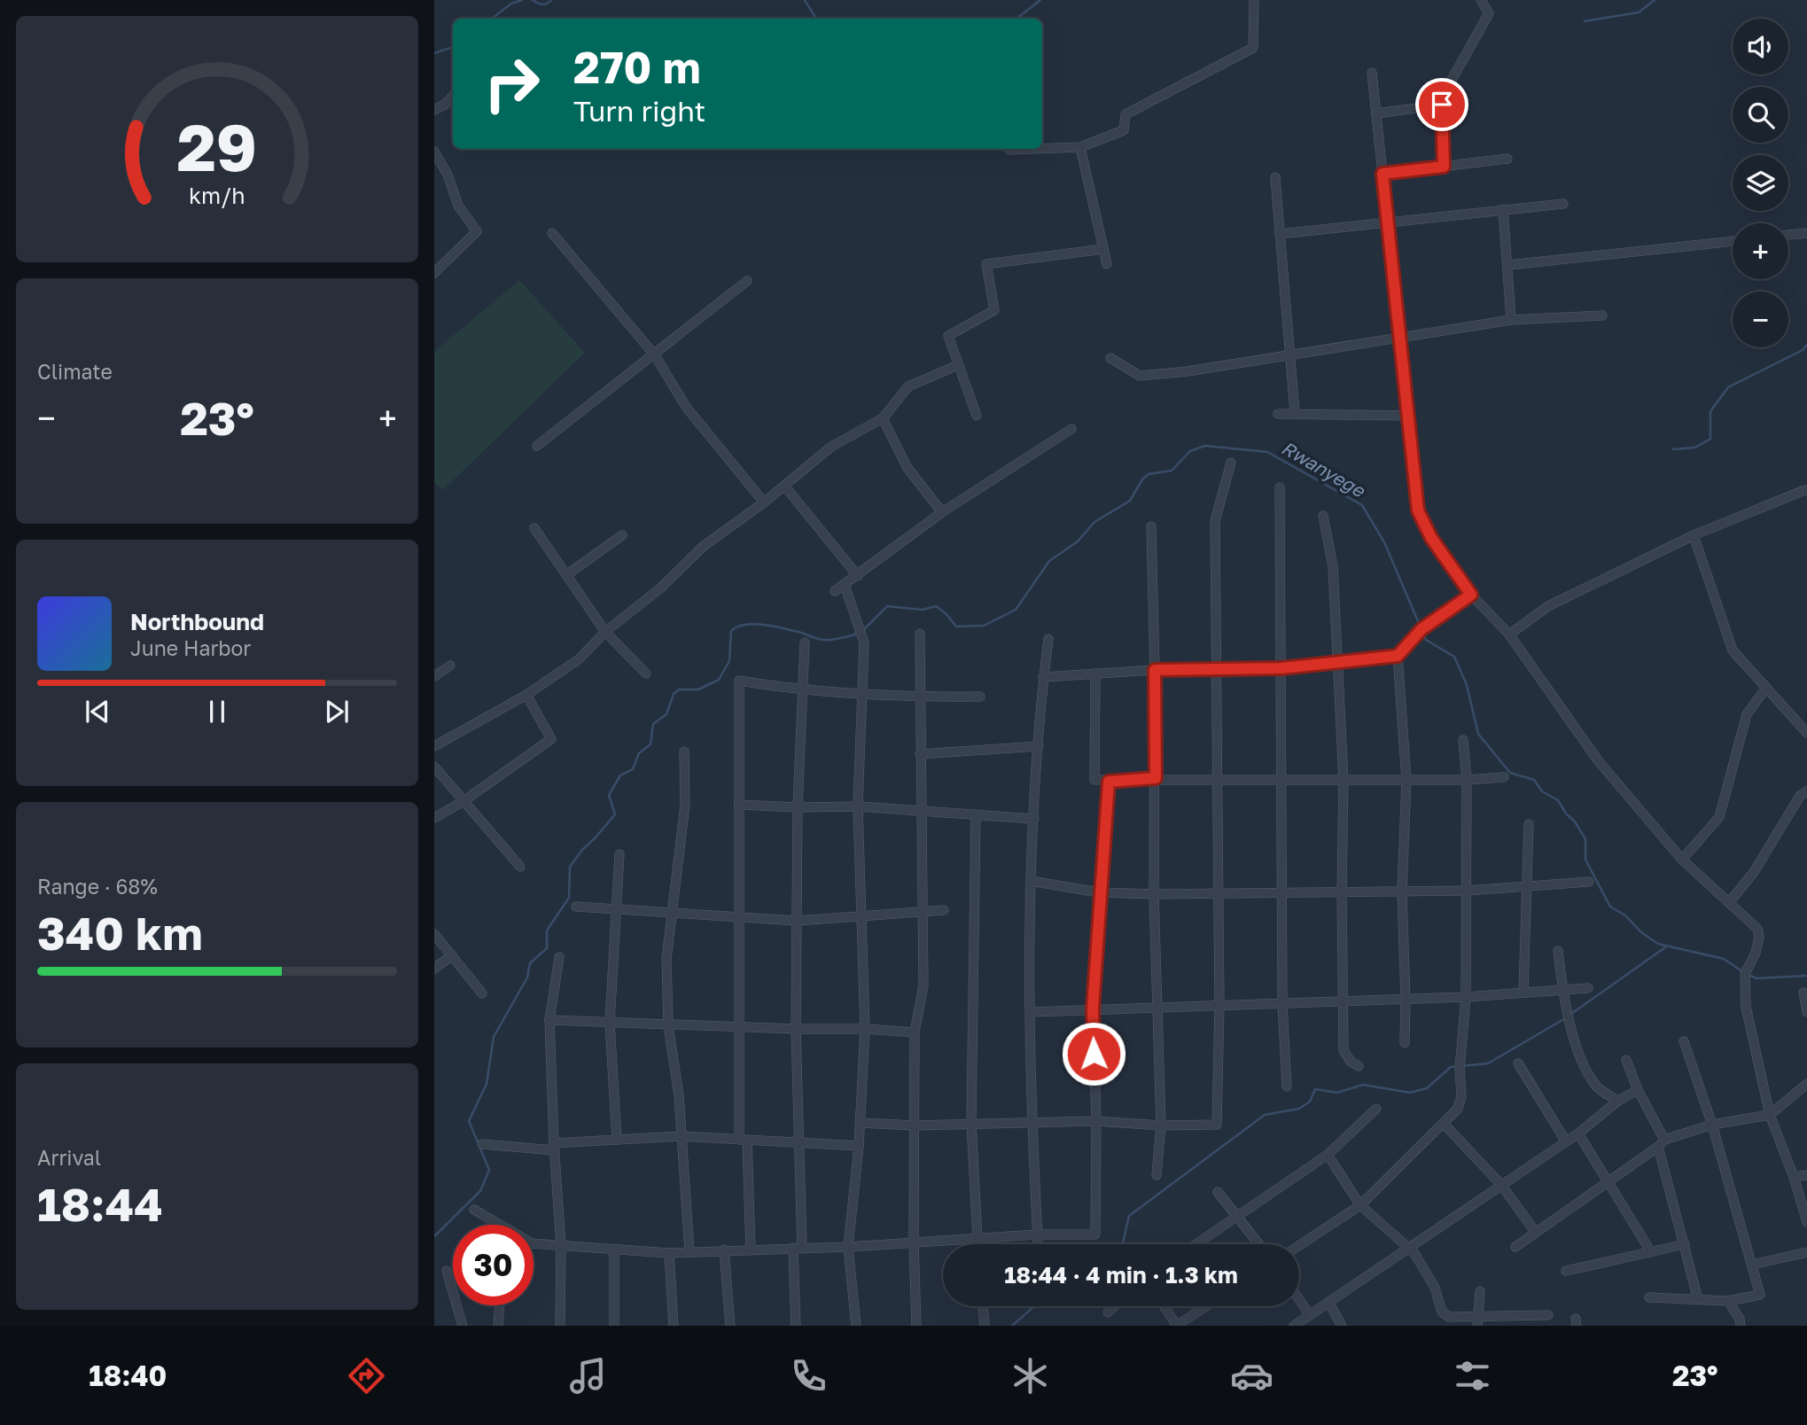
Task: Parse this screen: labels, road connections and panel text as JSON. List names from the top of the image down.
{
  "water": ["Rwanyege"],
  "page": {
    "map_buttons": ["+", "−"],
    "turn": ["270 m", "Turn right"],
    "tile": [
      "Climate",
      ["Range · 68%", "340 km"],
      ["Arrival", "18:44"]
    ],
    "heat": ["−", "23°", "+"],
    "song": ["Northbound", "June Harbor"],
    "limit": "30",
    "trip": "18:44 · 4 min · 1.3 km",
    "tabs": ["18:40", "23°"],
    "gauge": ["29", "km/h"]
  }
}
